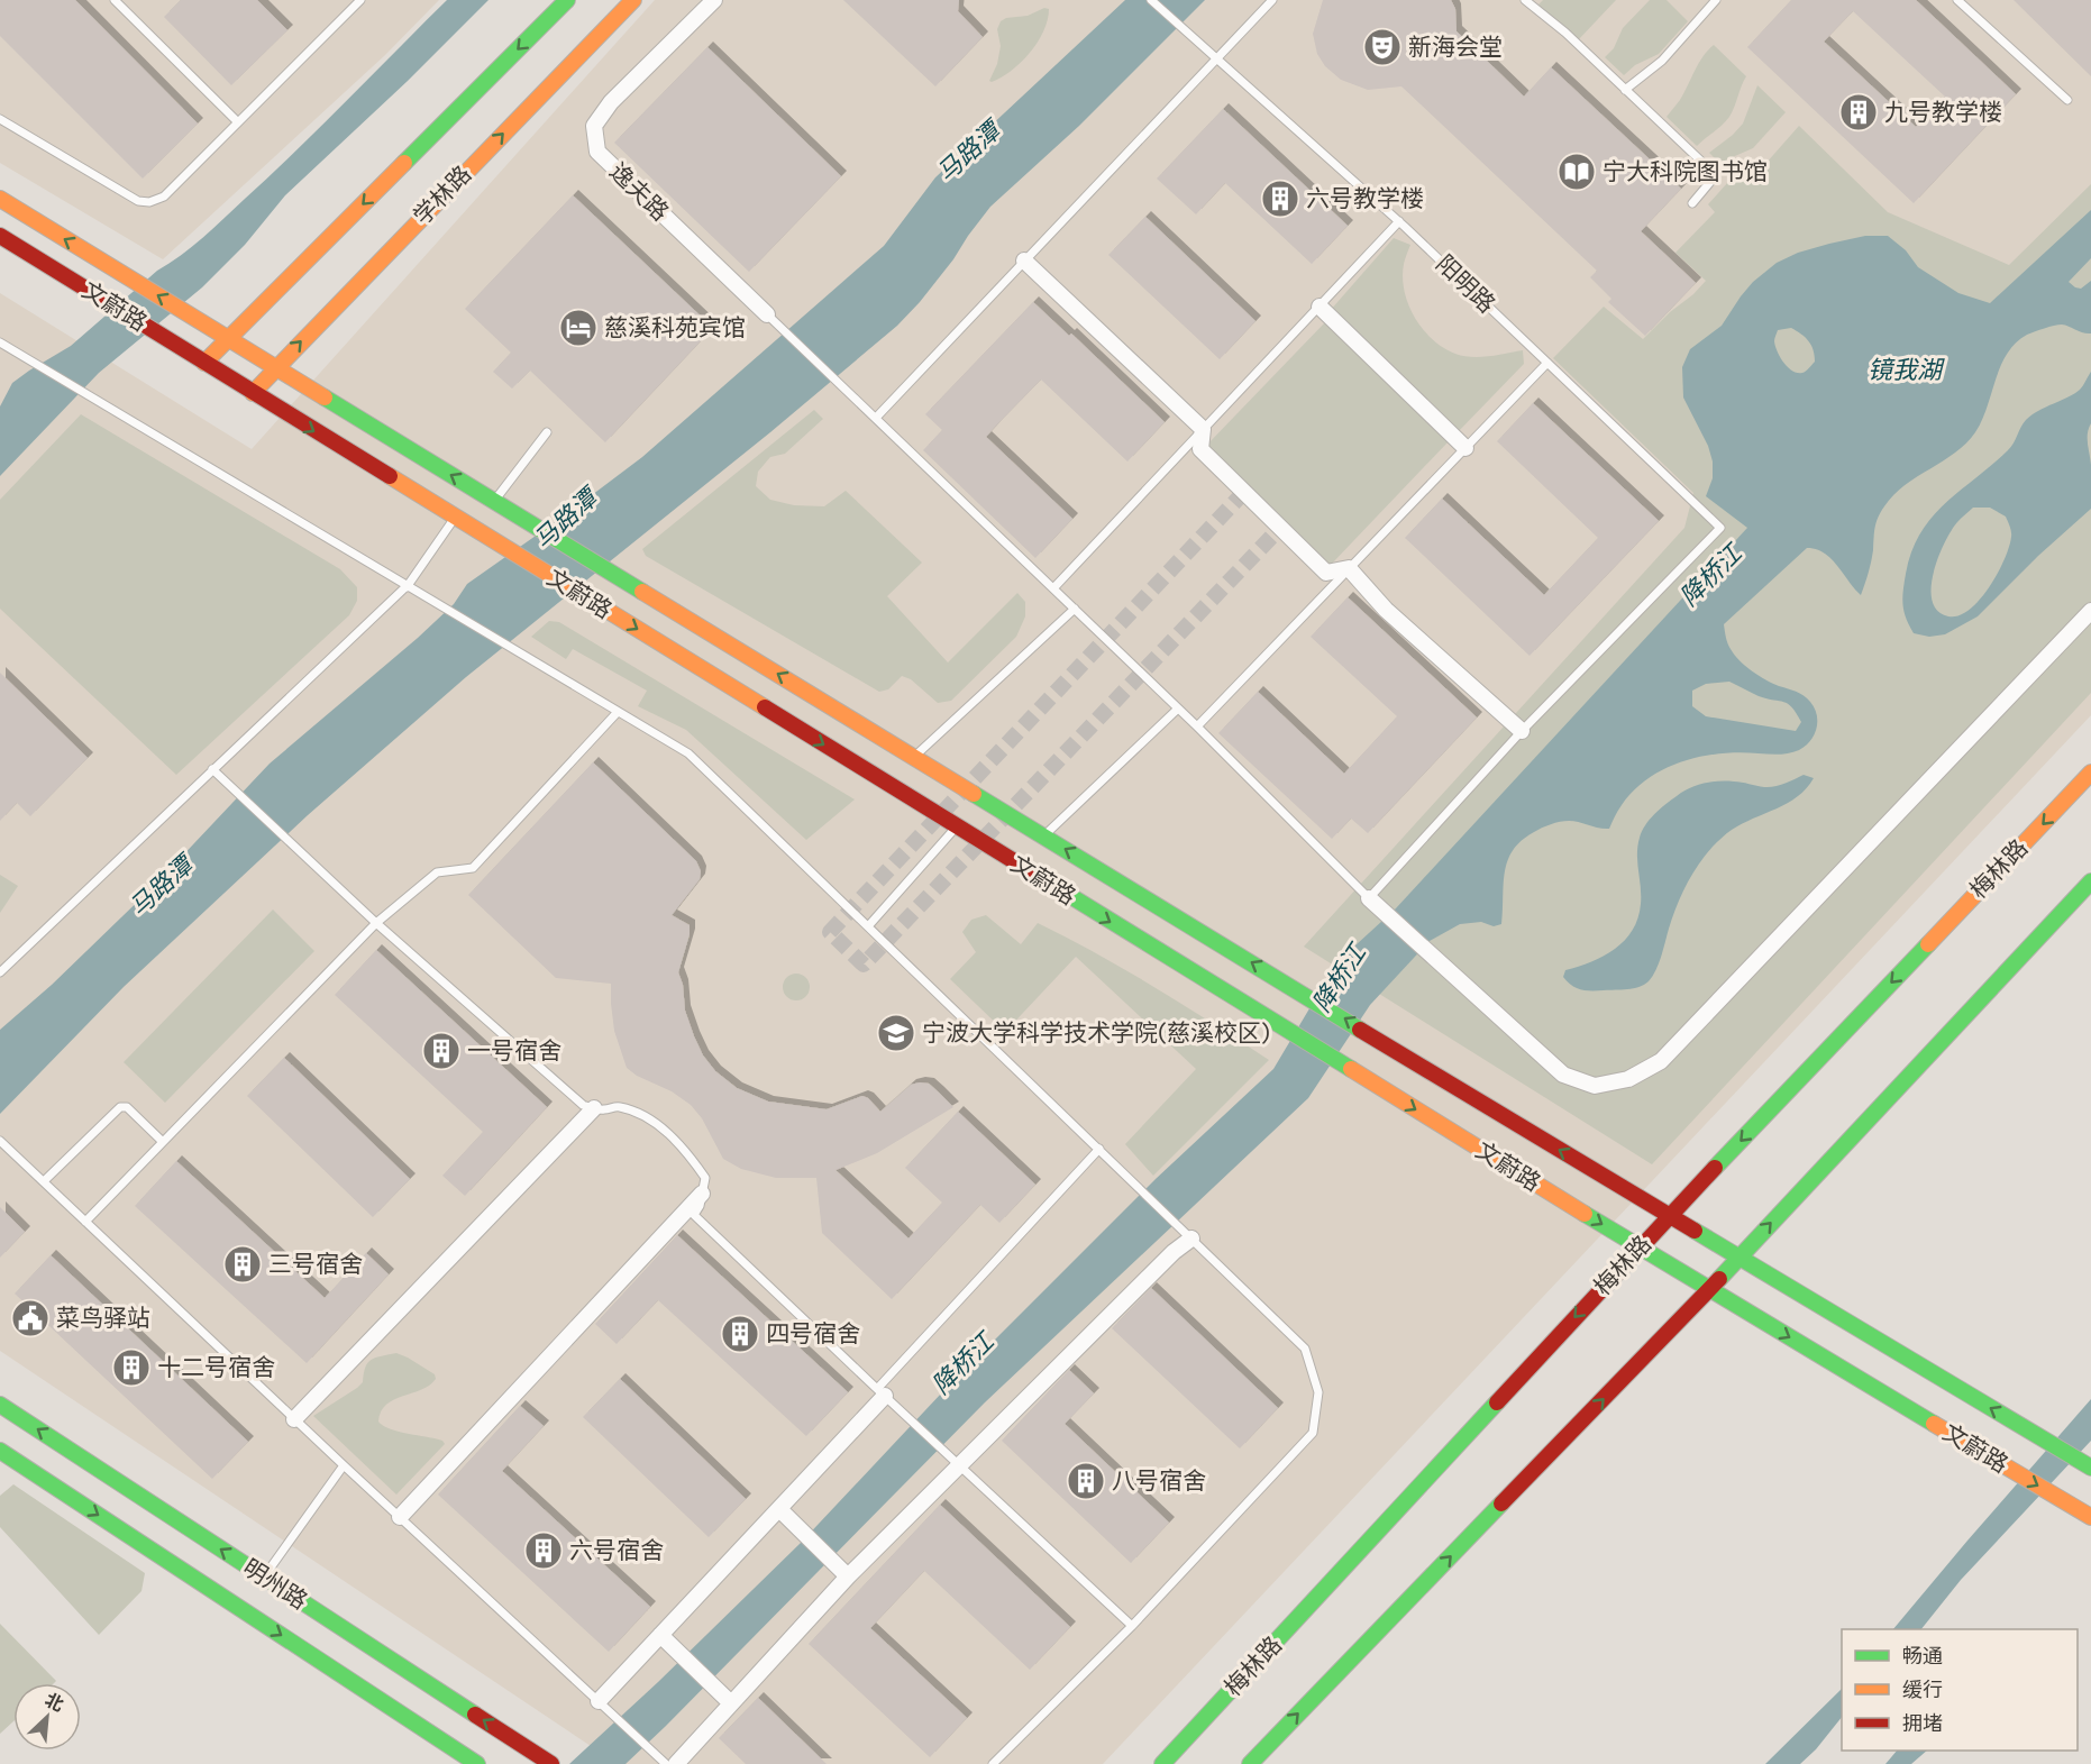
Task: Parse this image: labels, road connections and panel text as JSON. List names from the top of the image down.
{
  "streets": {
    "main road": [
      "学林路",
      "文蔚路",
      "梅林路",
      "明州路"
    ],
    "street": ["逸夫路"],
    "lane": ["阳明路"]
  },
  "crossings": [
    ["学林路", "文蔚路"],
    ["文蔚路", "梅林路"]
  ],
  "water": ["马路潭", "镜我湖", "降桥江"],
  "places": {
    "theatre": ["新海会堂"],
    "building": [
      "九号教学楼",
      "六号教学楼",
      "一号宿舍",
      "三号宿舍",
      "四号宿舍",
      "十二号宿舍",
      "八号宿舍",
      "六号宿舍"
    ],
    "library": ["宁大科院图书馆"],
    "hotel": ["慈溪科苑宾馆"],
    "school or university": ["宁波大学科学技术学院(慈溪校区)"],
    "public building": ["菜鸟驿站"]
  },
  "legend": ["畅通", "缓行", "拥堵"],
  "north": "top right"
}
